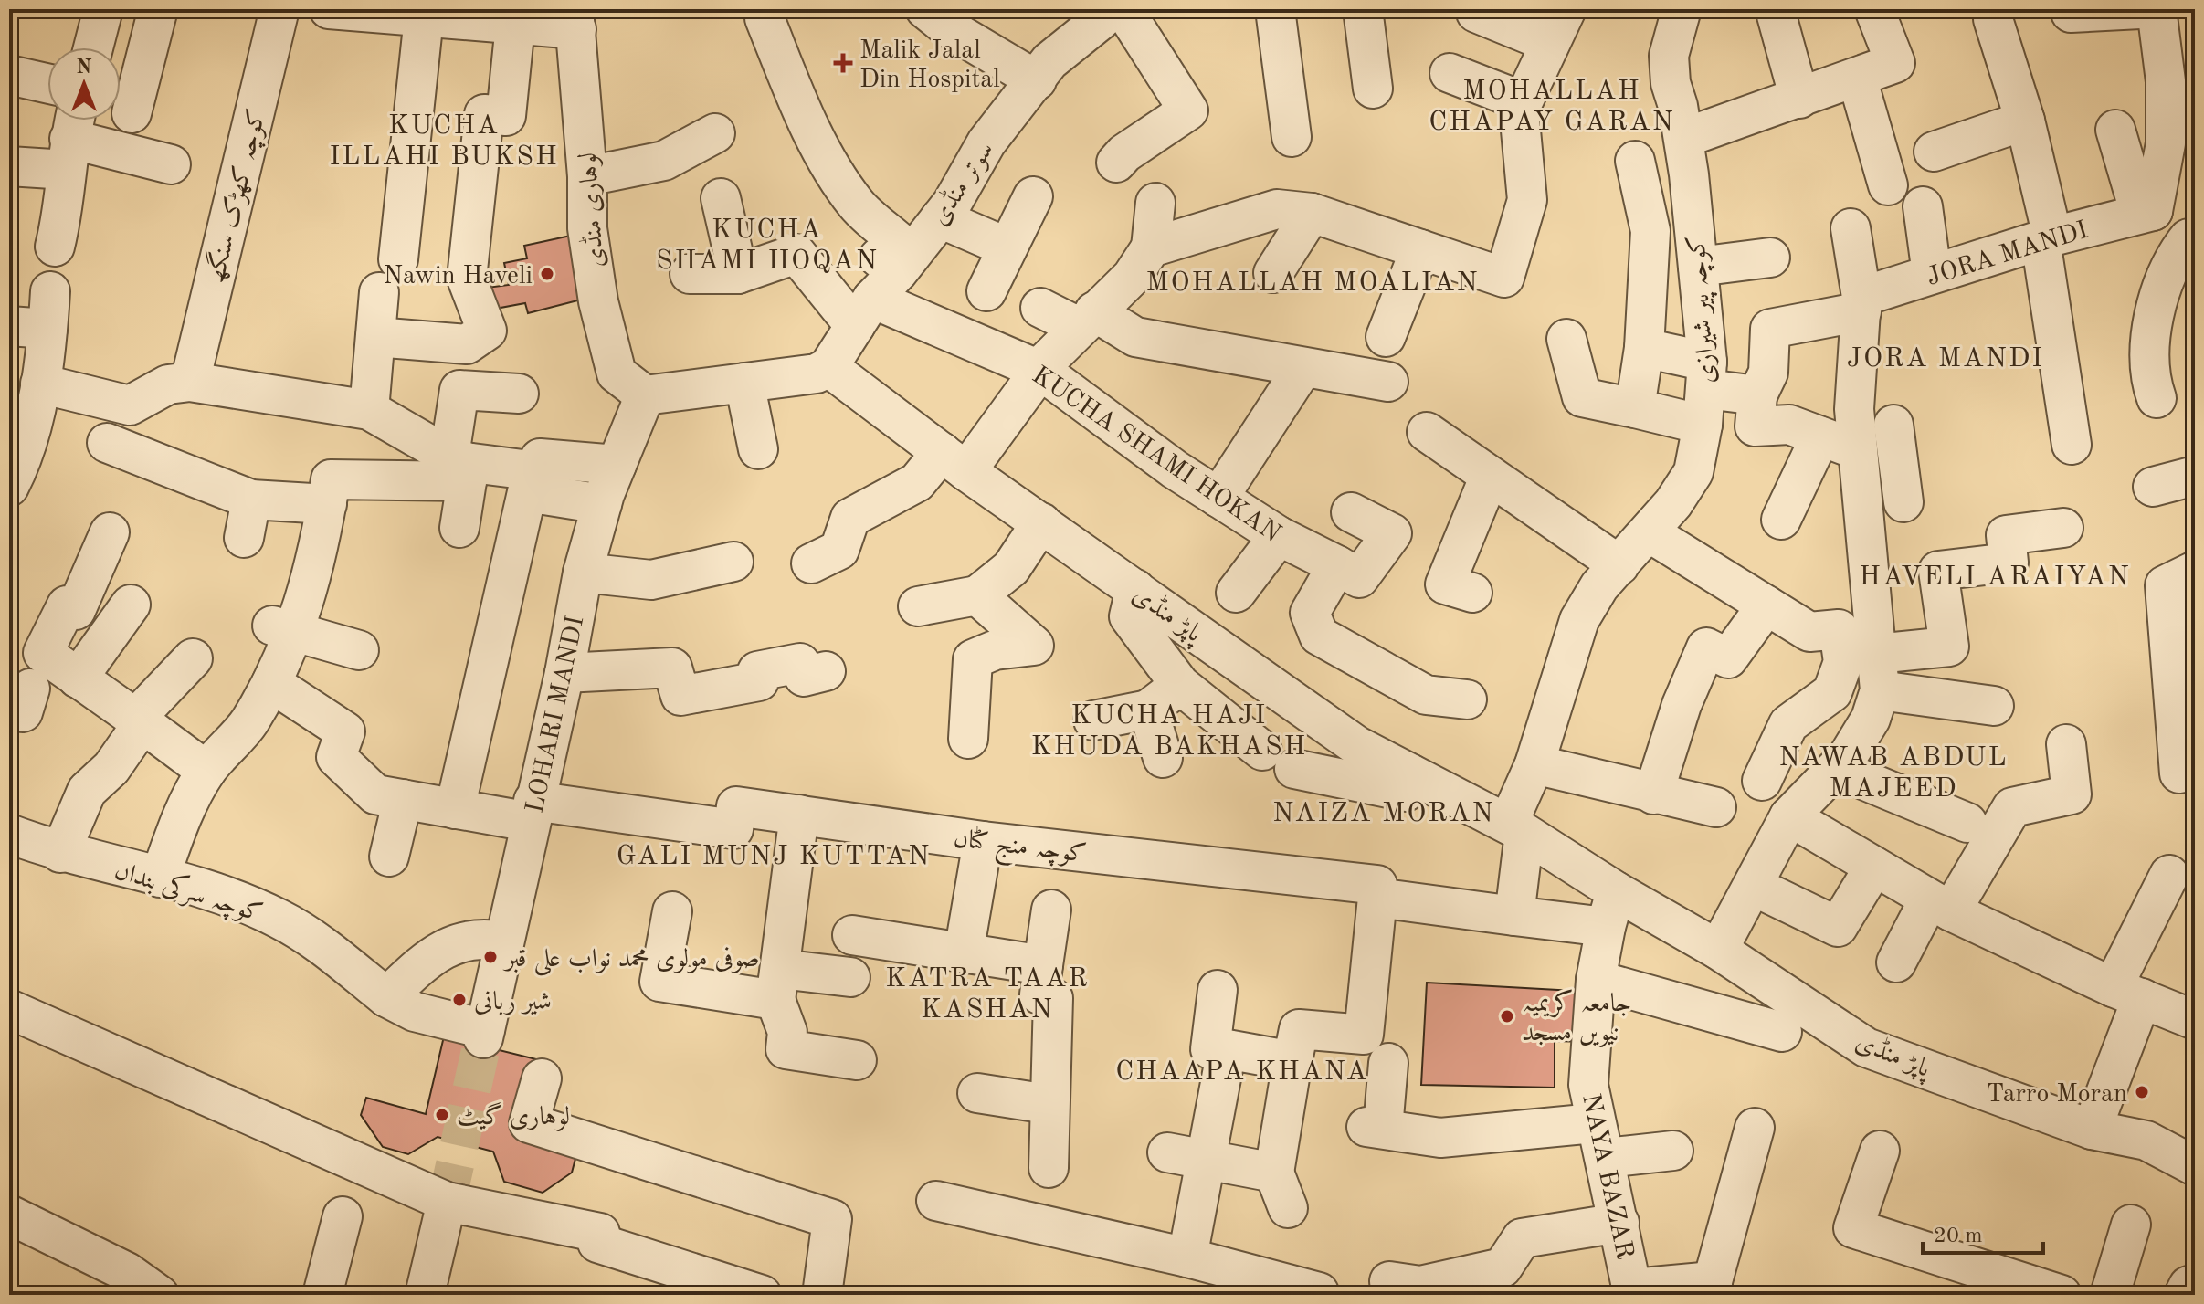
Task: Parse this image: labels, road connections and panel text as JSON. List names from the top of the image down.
{
  "streets": {
    "street": [
      "سوتر منڈی",
      "کوچہ کھڑک سنگھ",
      "لوہاری منڈی",
      "JORA MANDI",
      "کوچہ پیر شیرازی",
      "KUCHA SHAMI HOKAN",
      "پاپڑ منڈی",
      "LOHARI MANDI",
      "کوچہ منج کٹاں",
      "کوچہ سرکی بنداں",
      "NAYA BAZAR"
    ]
  },
  "crossings": [
    ["سوتر منڈی", "KUCHA SHAMI HOKAN"],
    ["سوتر منڈی", "پاپڑ منڈی"],
    ["لوہاری منڈی", "LOHARI MANDI"],
    ["کوچہ پیر شیرازی", "پاپڑ منڈی"],
    ["کوچہ پیر شیرازی", "کوچہ منج کٹاں"],
    ["پاپڑ منڈی", "NAYA BAZAR"],
    ["LOHARI MANDI", "کوچہ منج کٹاں"],
    ["LOHARI MANDI", "کوچہ سرکی بنداں"],
    ["کوچہ منج کٹاں", "NAYA BAZAR"]
  ],
  "districts": [
    "MOHALLAH CHAPAY GARAN",
    "KUCHA ILLAHI BUKSH",
    "KUCHA SHAMI HOQAN",
    "MOHALLAH MOALIAN",
    "JORA MANDI",
    "HAVELI ARAIYAN",
    "KUCHA HAJI KHUDA BAKHASH",
    "NAWAB ABDUL MAJEED",
    "NAIZA MORAN",
    "GALI MUNJ KUTTAN",
    "KATRA TAAR KASHAN",
    "CHAAPA KHANA"
  ],
  "places": {
    "health": ["Malik Jalal Din Hospital"],
    "other": [
      "Nawin Haveli",
      "صوفی مولوی محمد نواب علی قبر",
      "شیر ربانی",
      "جامعہ کریمیہ نیویں مسجد",
      "Tarro Moran",
      "لوہاری گیٹ"
    ]
  },
  "scale_bar": "20 m",
  "north": "top"
}
